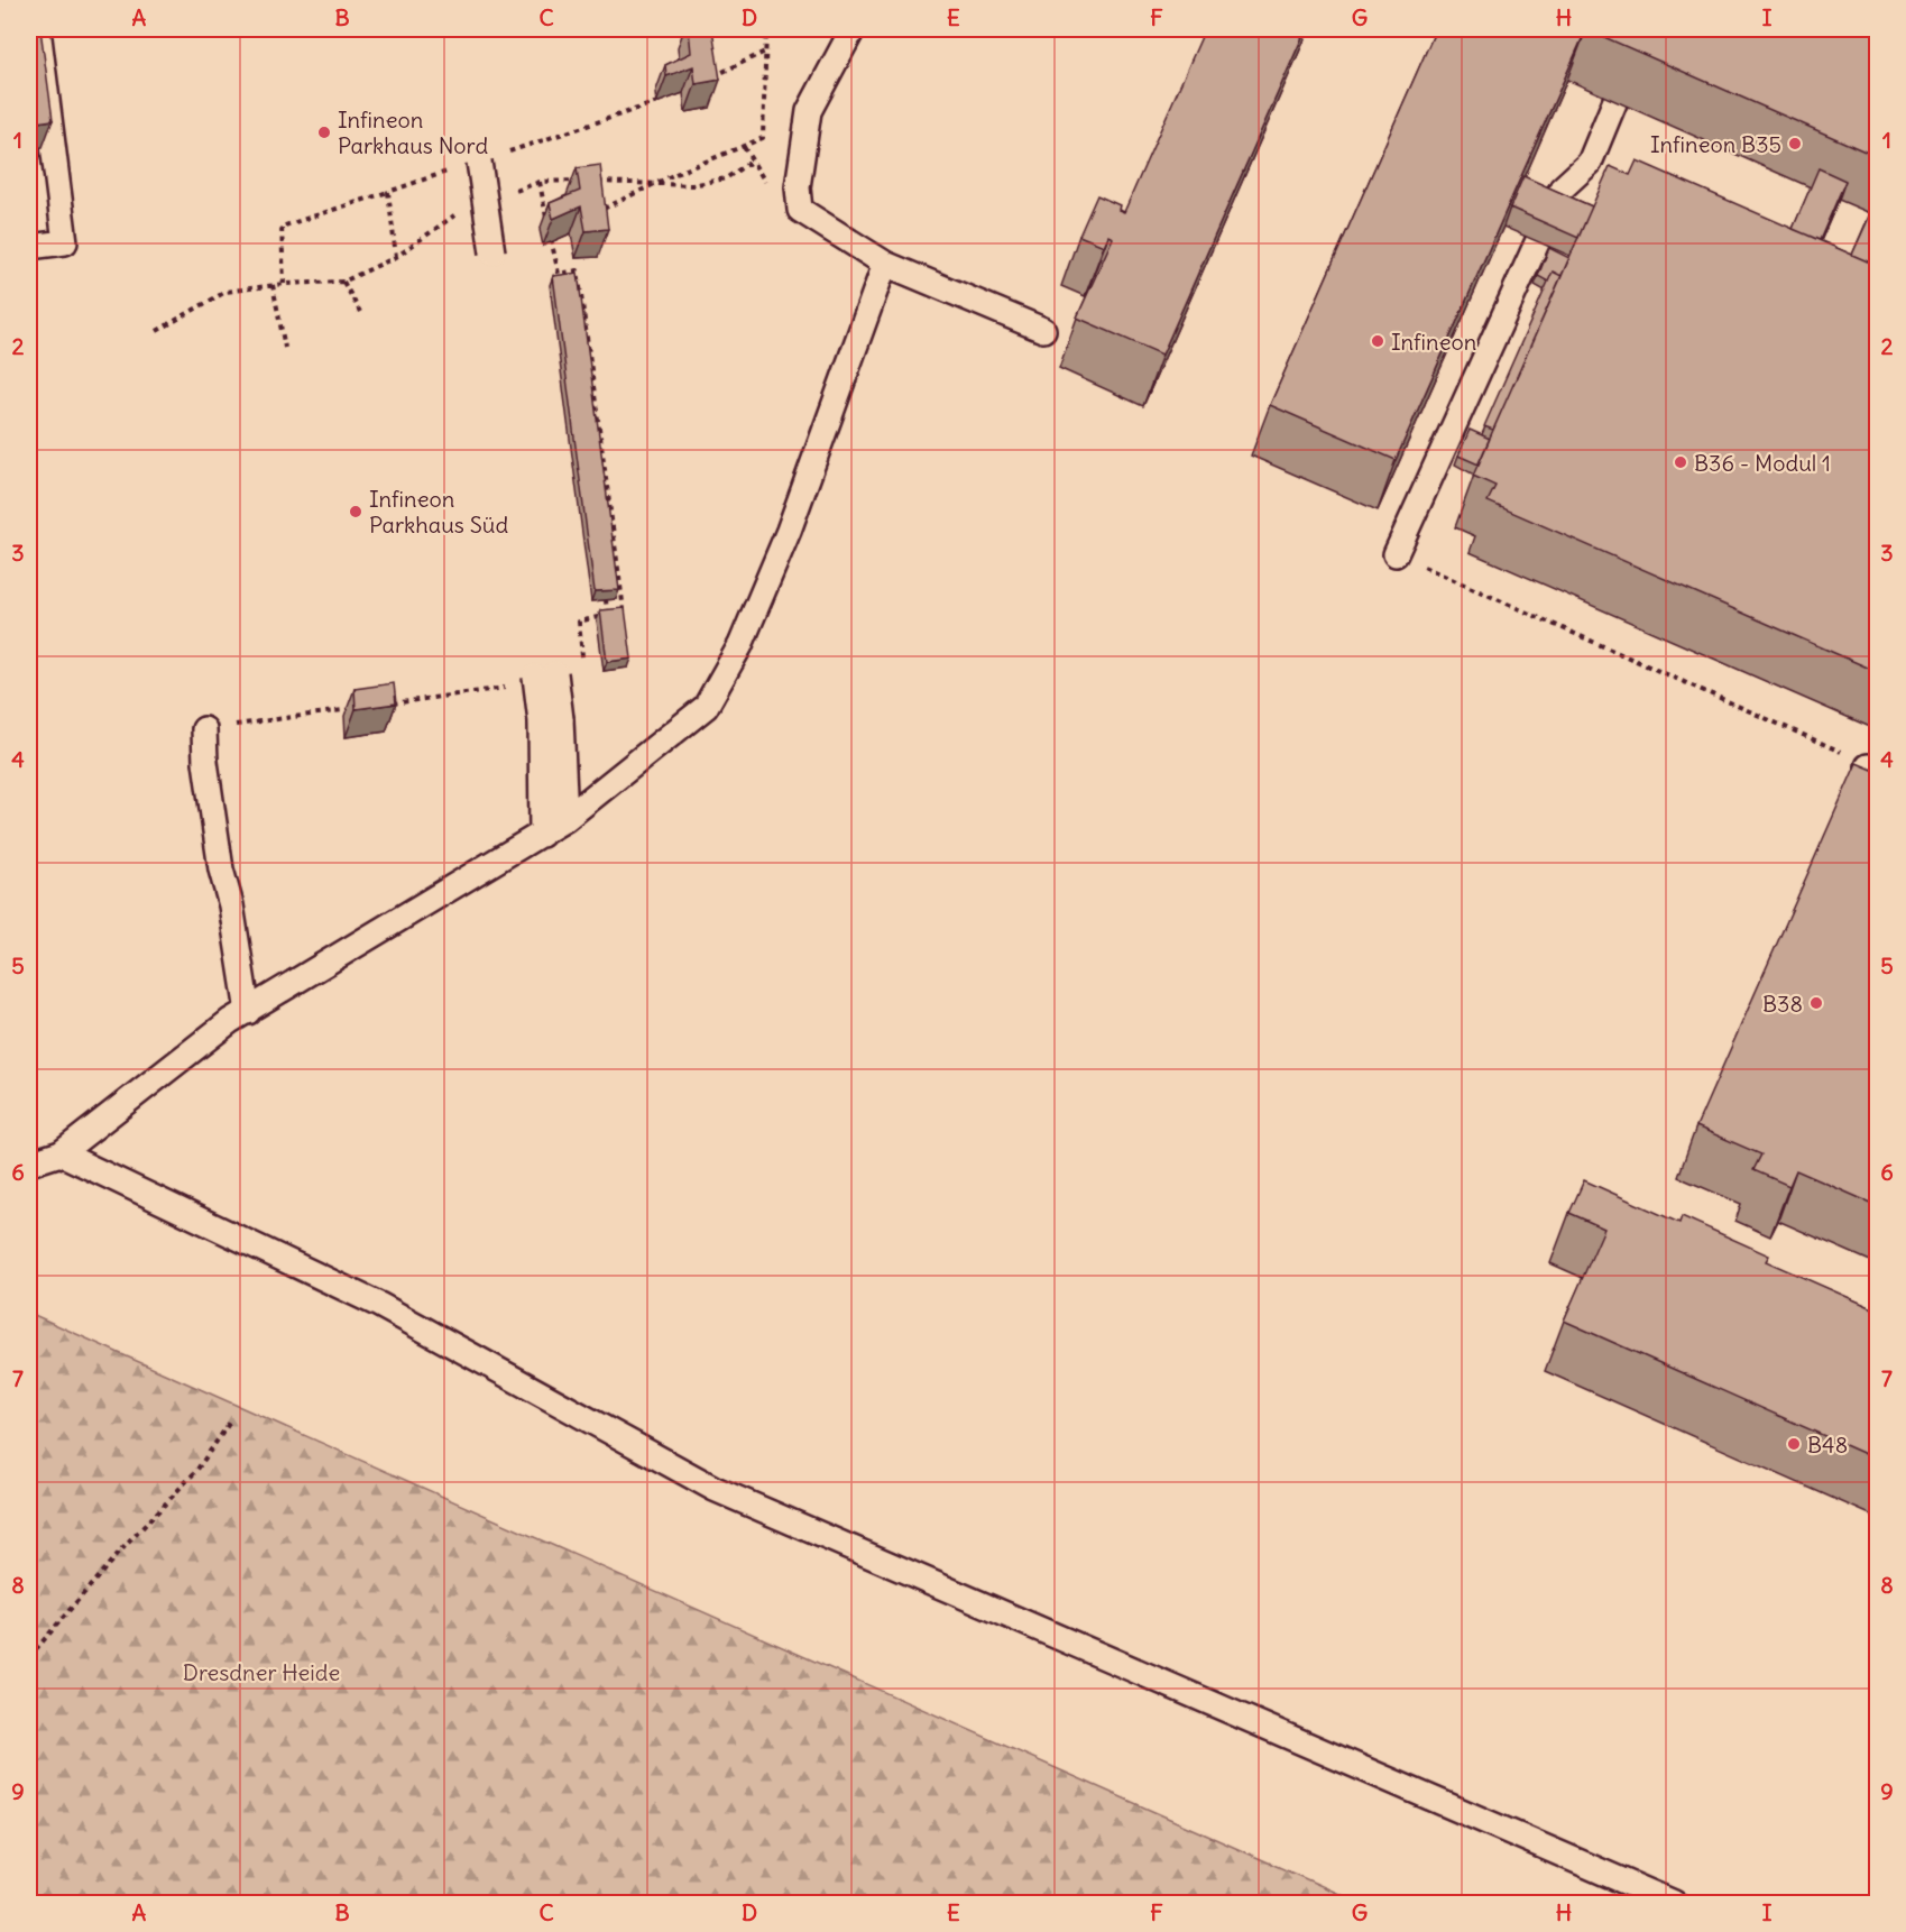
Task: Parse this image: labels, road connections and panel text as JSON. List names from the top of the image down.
{
  "parks": ["Dresdner Heide"],
  "places": [
    "Infineon Parkhaus Nord",
    "Infineon B35",
    "Infineon",
    "B36 - Modul 1",
    "Infineon Parkhaus Süd",
    "B38",
    "B48"
  ],
  "grid": {
    "columns": [
      "A",
      "B",
      "C",
      "D",
      "E",
      "F",
      "G",
      "H",
      "I"
    ],
    "rows": [
      "1",
      "2",
      "3",
      "4",
      "5",
      "6",
      "7",
      "8",
      "9"
    ]
  }
}
